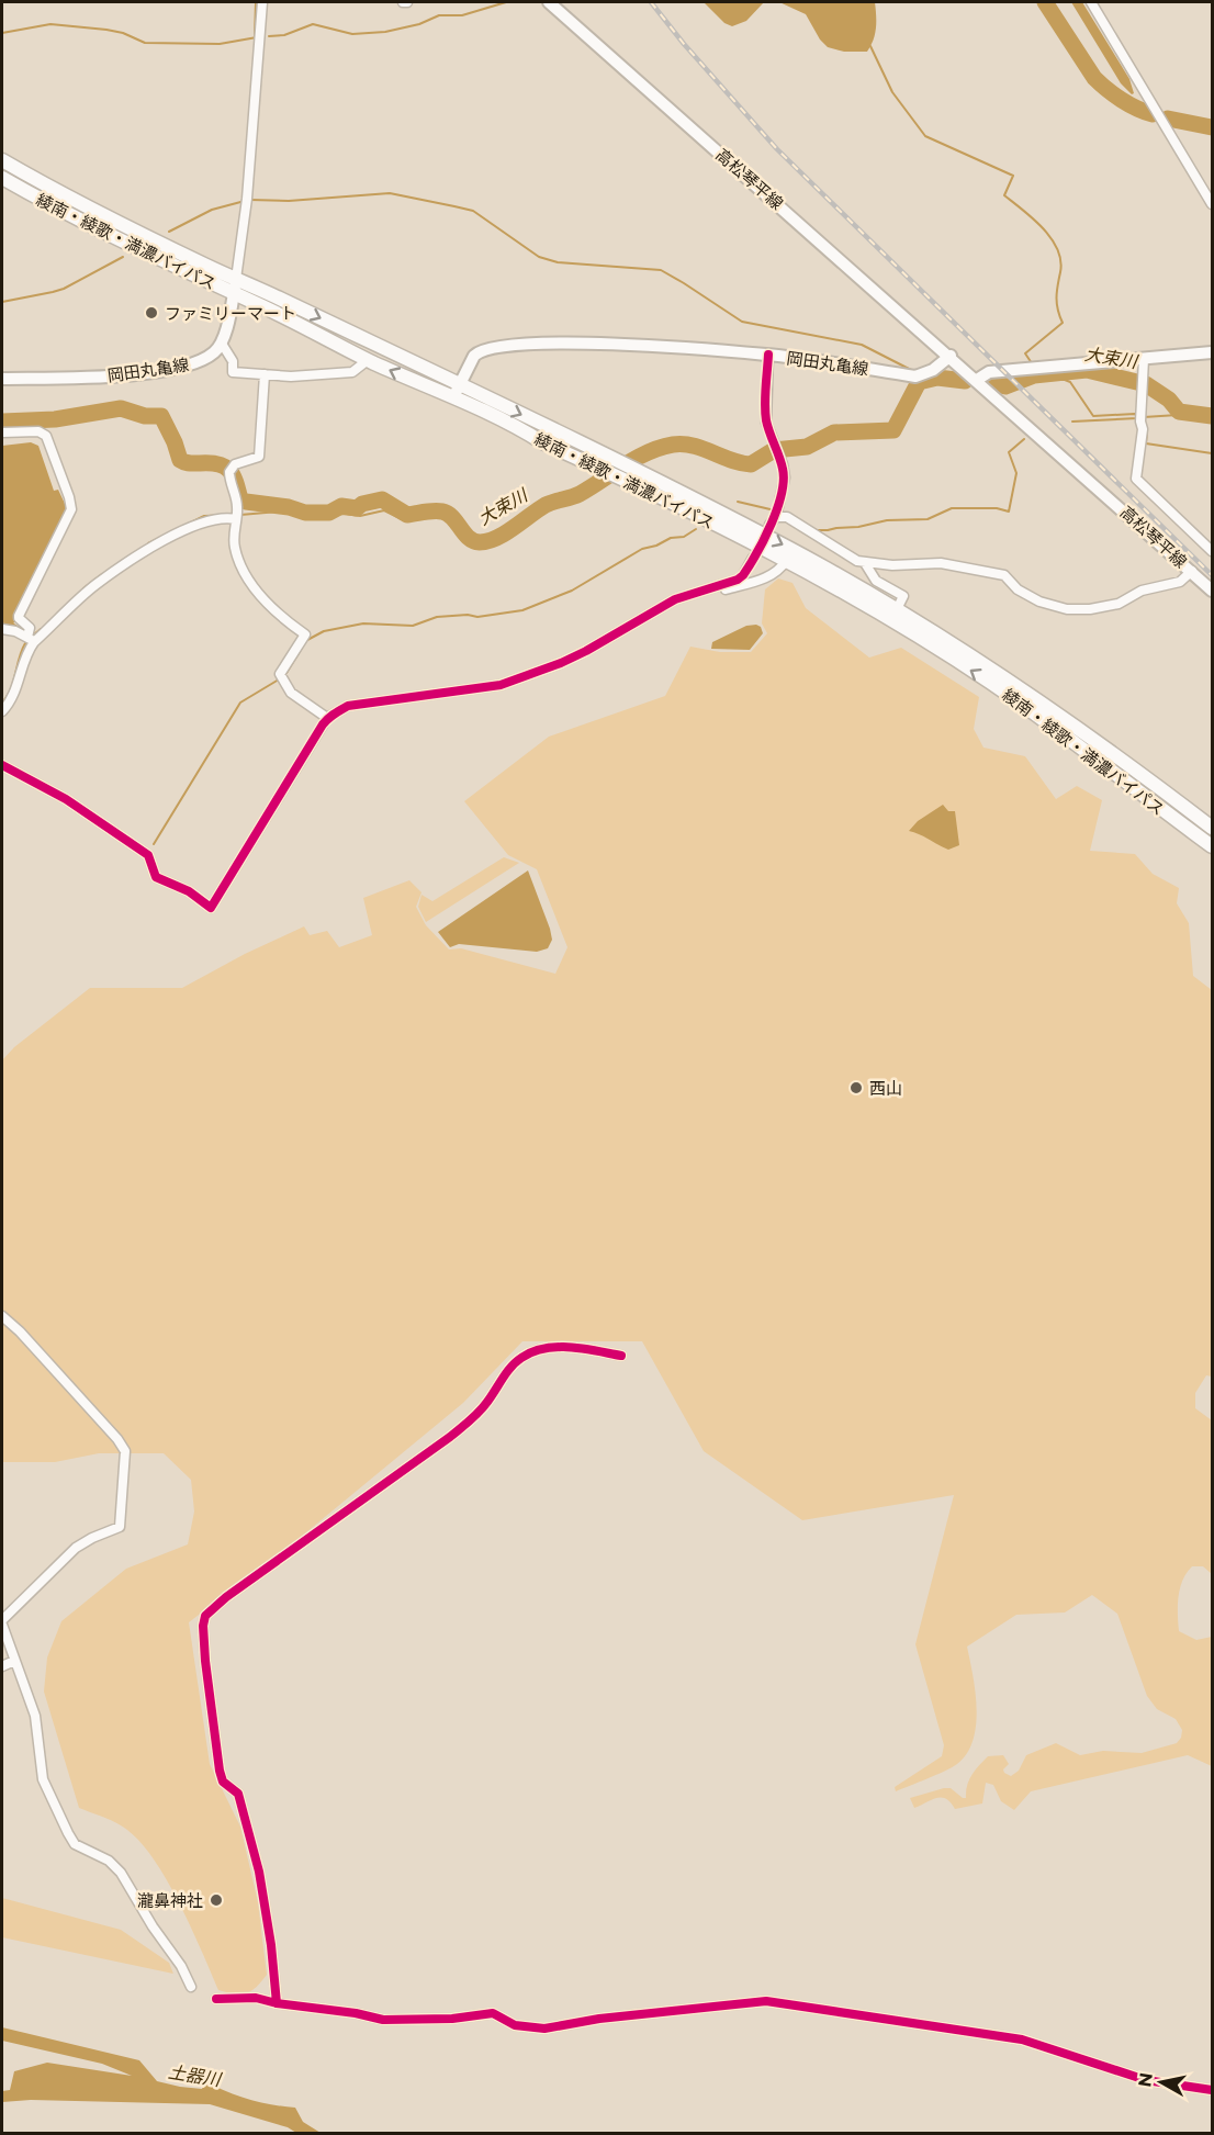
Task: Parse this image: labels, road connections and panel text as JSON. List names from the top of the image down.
{
  "streets": {
    "highway": ["綾南・綾歌・満濃バイパス"],
    "main road": ["高松琴平線", "岡田丸亀線"]
  },
  "crossings": [
    ["高松琴平線", "岡田丸亀線"],
    ["綾南・綾歌・満濃バイパス", "岡田丸亀線"]
  ],
  "water": ["大束川", "土器川"],
  "places": ["ファミリーマート", "西山", "瀧鼻神社"],
  "north": "left"
}
